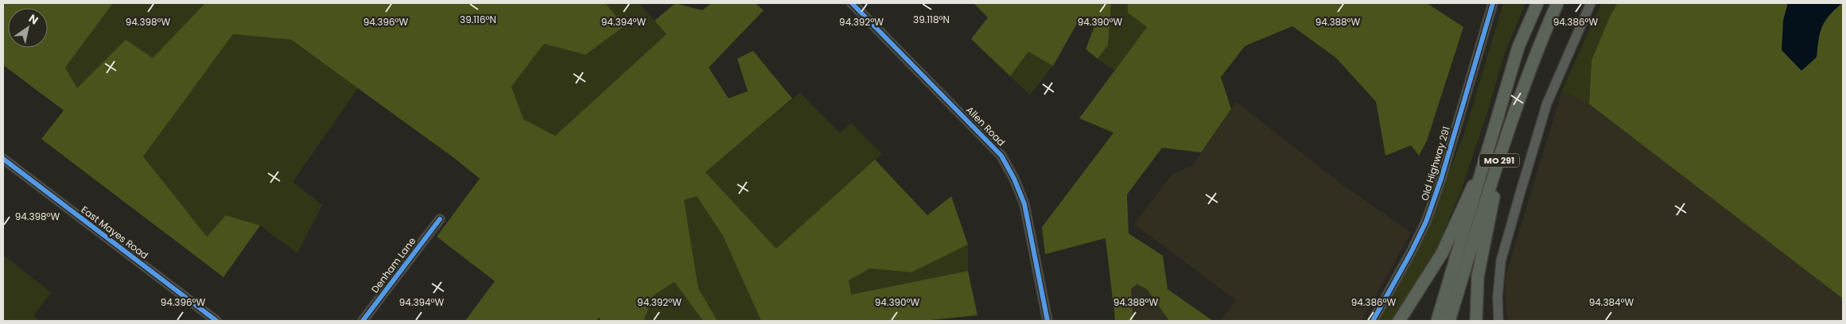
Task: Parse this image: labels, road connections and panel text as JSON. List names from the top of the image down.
{
  "streets": {
    "highway": ["MO 291"],
    "street": [
      "Allen Road",
      "Old Highway 291",
      "East Mayes Road",
      "Denham Lane"
    ]
  },
  "north": "top right",
  "coordinates": [
    "39.116°N",
    "39.118°N",
    "94.396°W",
    "94.394°W",
    "94.392°W",
    "94.390°W",
    "94.388°W",
    "94.386°W",
    "94.398°W",
    "94.384°W"
  ]
}
